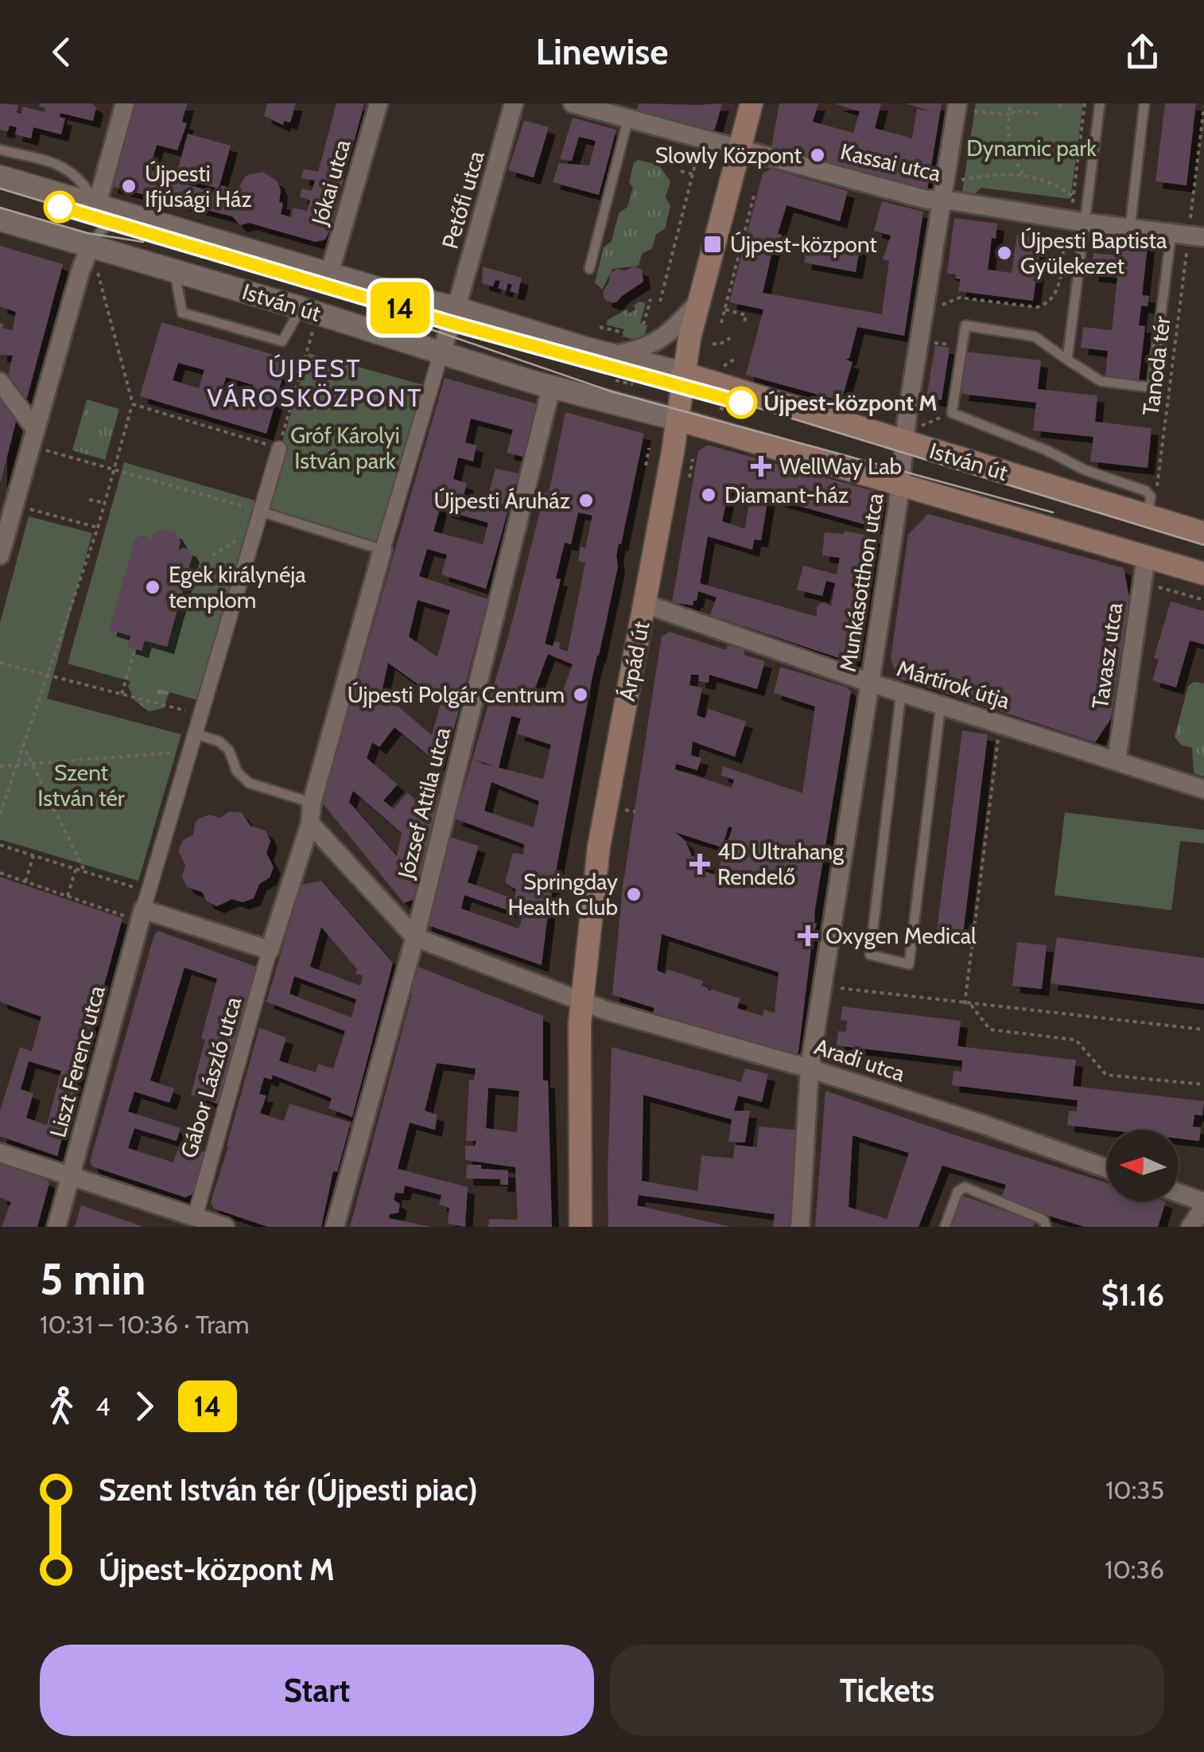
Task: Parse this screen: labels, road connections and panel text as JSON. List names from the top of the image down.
{
  "streets": {
    "main road": ["István út", "Árpád út"],
    "street": [
      "Kassai utca",
      "Jókai utca",
      "Petőfi utca",
      "Munkásotthon utca",
      "Tavasz utca",
      "Mártírok útja",
      "József Attila utca",
      "Aradi utca",
      "Liszt Ferenc utca",
      "Gábor László utca"
    ],
    "path": ["Tanoda tér"]
  },
  "crossings": [
    ["Kassai utca", "Tanoda tér"],
    ["Kassai utca", "Munkásotthon utca"],
    ["Kassai utca", "Árpád út"],
    ["Jókai utca", "István út"],
    ["Petőfi utca", "István út"],
    ["István út", "Munkásotthon utca"],
    ["István út", "Tavasz utca"],
    ["István út", "Árpád út"],
    ["István út", "József Attila utca"],
    ["Munkásotthon utca", "Mártírok útja"],
    ["Munkásotthon utca", "Aradi utca"],
    ["Tavasz utca", "Mártírok útja"],
    ["Árpád út", "Mártírok útja"],
    ["Árpád út", "Aradi utca"],
    ["József Attila utca", "Aradi utca"]
  ],
  "districts": ["ÚJPEST VÁROSKÖZPONT"],
  "parks": ["Dynamic park", "Gróf Károlyi István park", "Szent István tér"],
  "places": {
    "other": [
      "Slowly Központ",
      "Újpesti Ifjúsági Ház",
      "Újpesti Baptista Gyülekezet",
      "Újpest-központ M",
      "Diamant-ház",
      "Újpesti Áruház",
      "Egek királynéja templom",
      "Újpesti Polgár Centrum",
      "Springday Health Club"
    ],
    "transit": ["Újpest-központ"],
    "health": ["WellWay Lab", "4D Ultrahang Rendelő", "Oxygen Medical"]
  },
  "lines": ["tram line 14"],
  "north": "left",
  "page": {
    "header": "Linewise",
    "on_map": "14",
    "heading": ["5 min", "10:31 – 10:36 · Tram", "$1.16"],
    "legs": ["4", "14"],
    "list": [
      {
        "name": "Szent István tér (Újpesti piac)",
        "value": "10:35"
      },
      {
        "name": "Újpest-központ M",
        "value": "10:36"
      }
    ],
    "buttons": ["Start", "Tickets"]
  }
}
